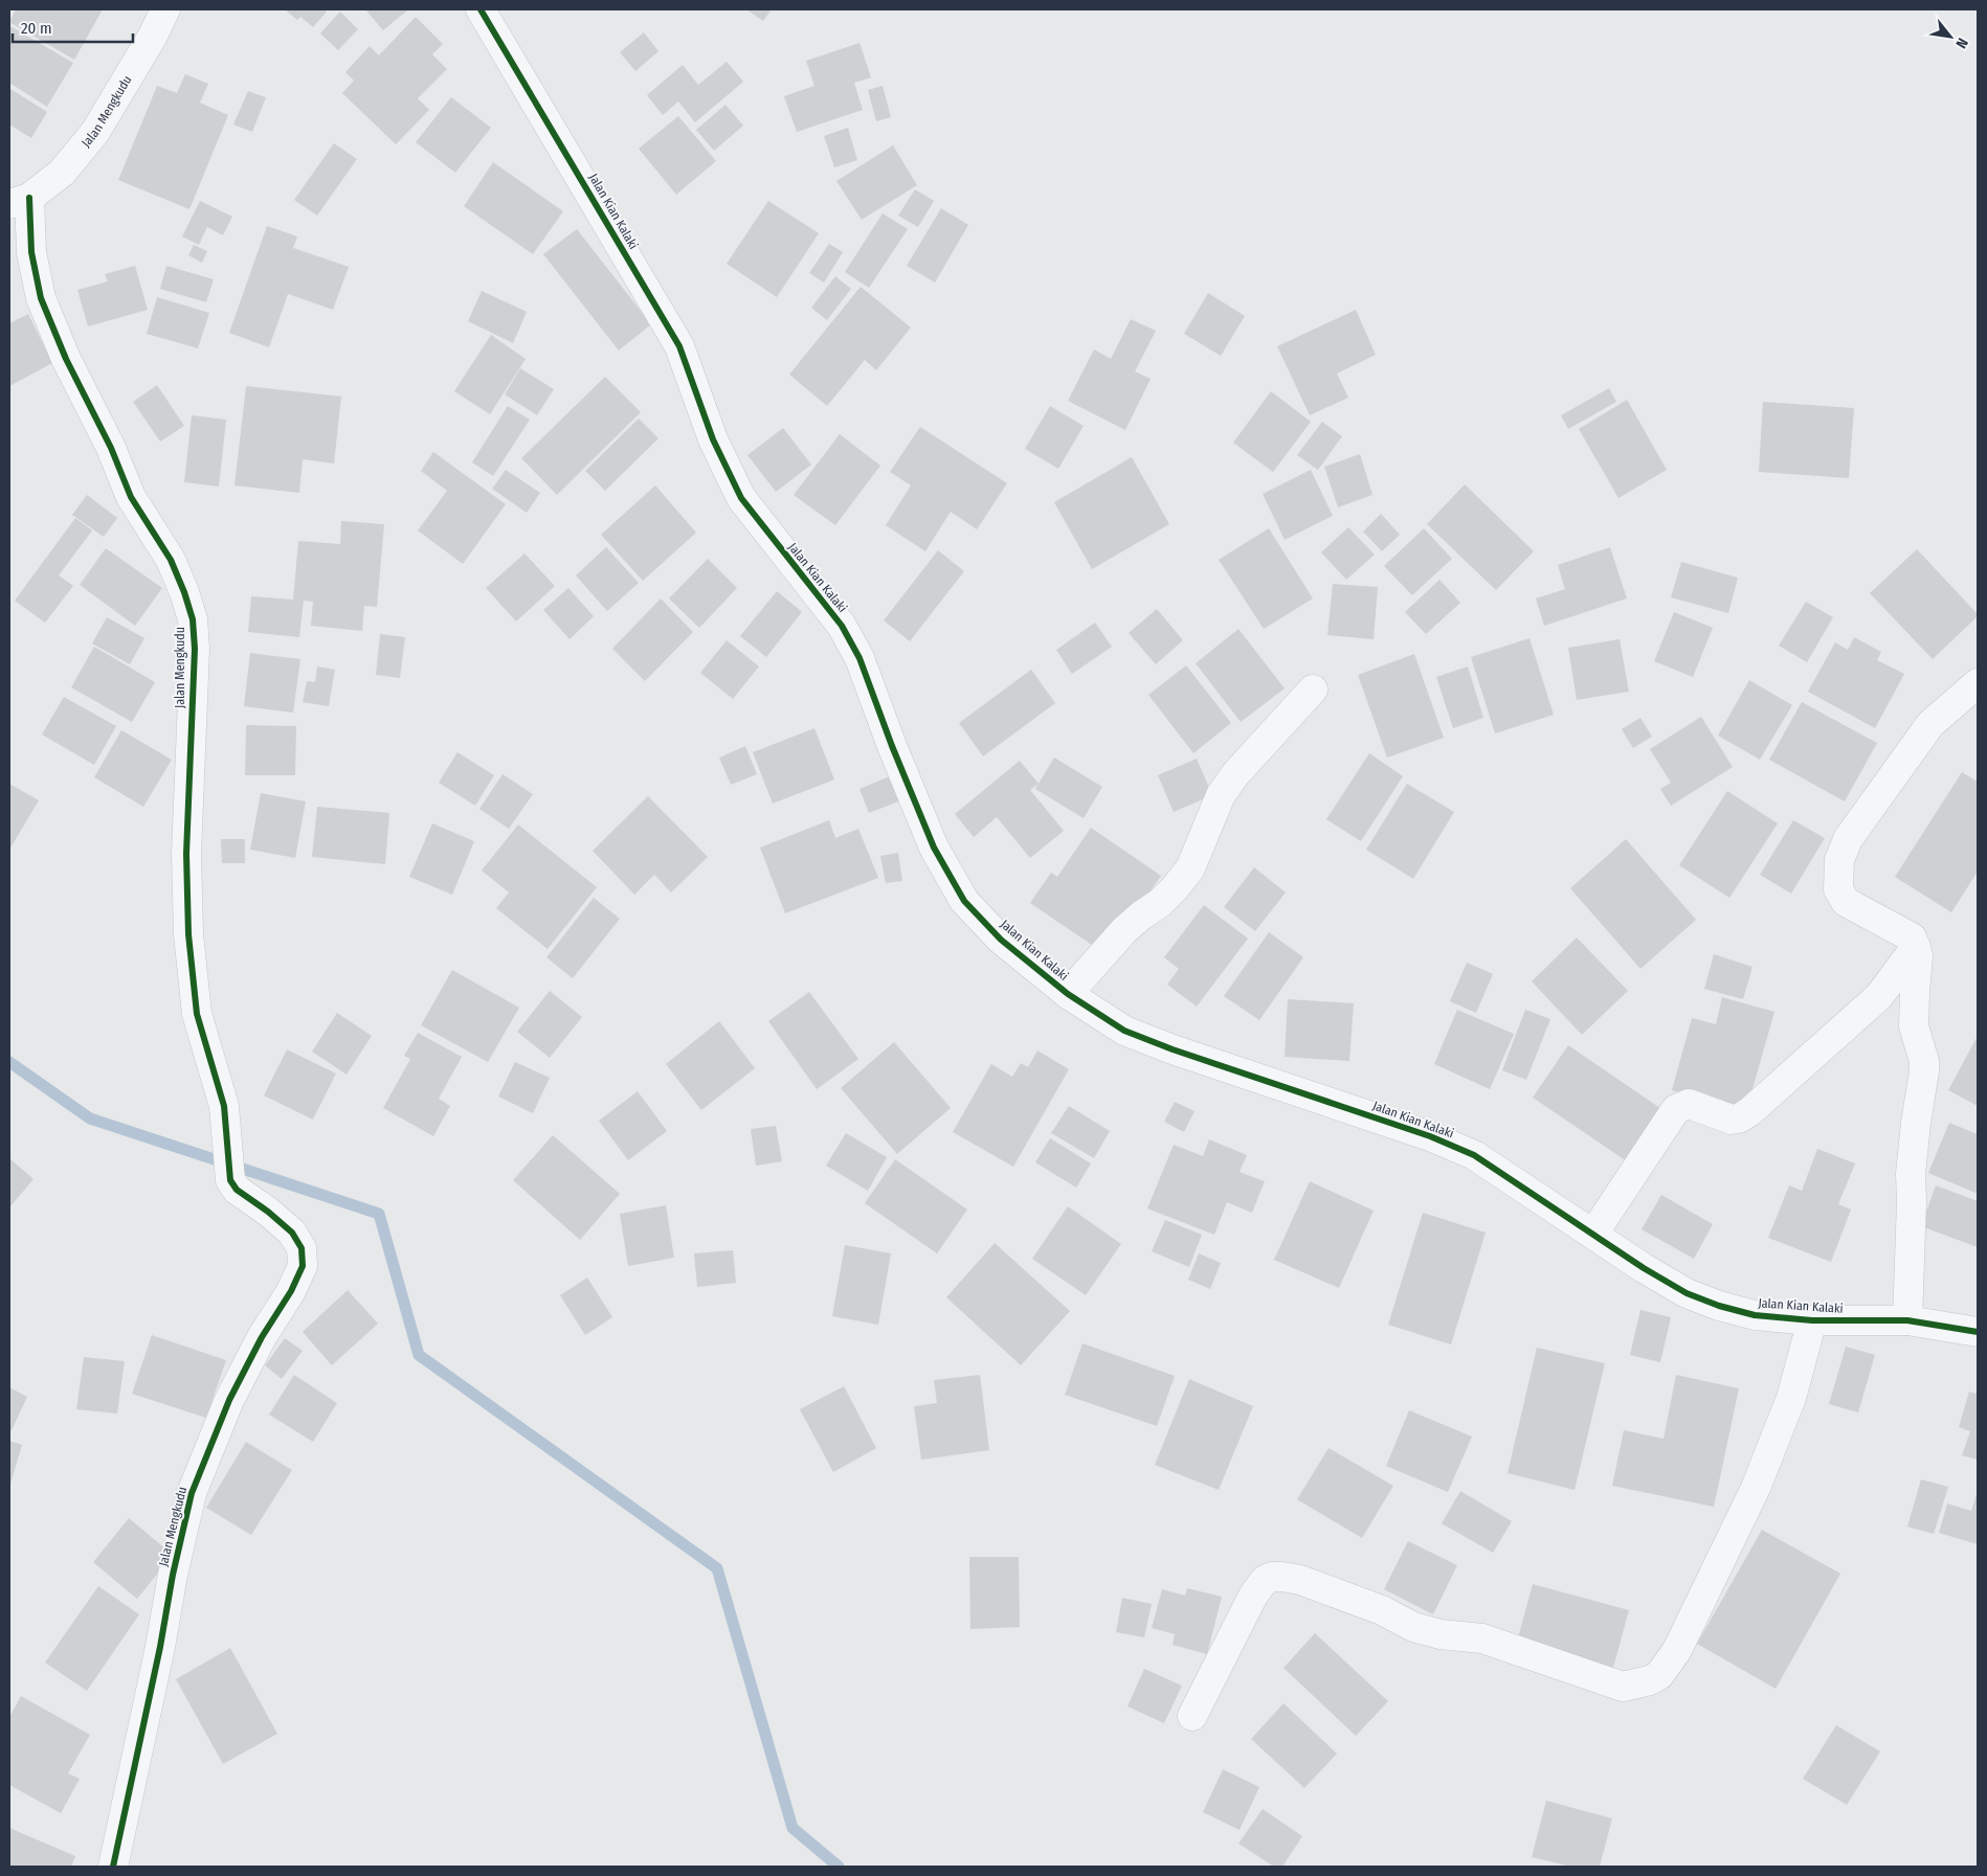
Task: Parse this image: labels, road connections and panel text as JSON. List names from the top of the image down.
{
  "streets": {
    "street": ["Jalan Mengkudu", "Jalan Kian Kalaki"]
  },
  "scale_bar": "20 m",
  "north": "bottom right"
}
